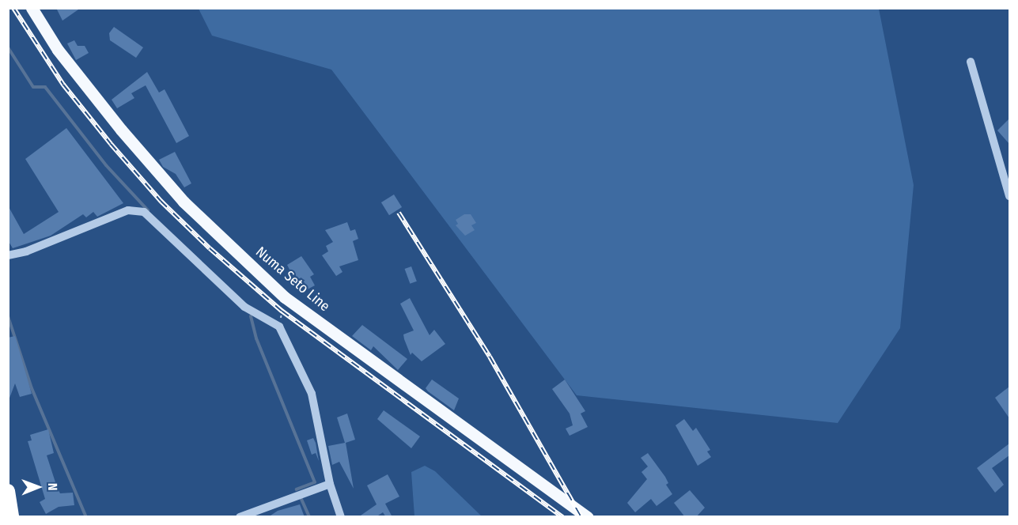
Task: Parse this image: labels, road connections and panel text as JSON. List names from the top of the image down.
{
  "streets": {
    "main road": ["Numa Seto Line"]
  },
  "north": "right"
}
